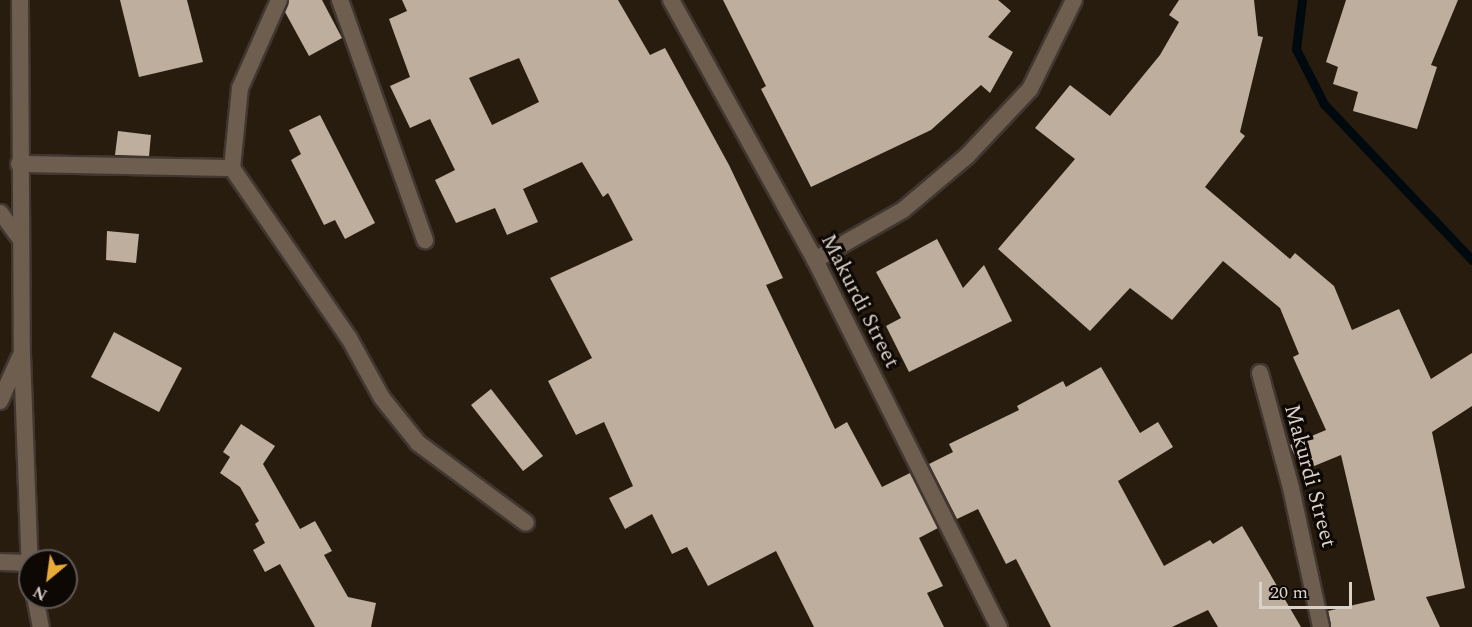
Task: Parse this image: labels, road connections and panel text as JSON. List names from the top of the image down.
{
  "streets": {
    "street": ["Makurdi Street"]
  },
  "scale_bar": "20 m",
  "north": "bottom left"
}
